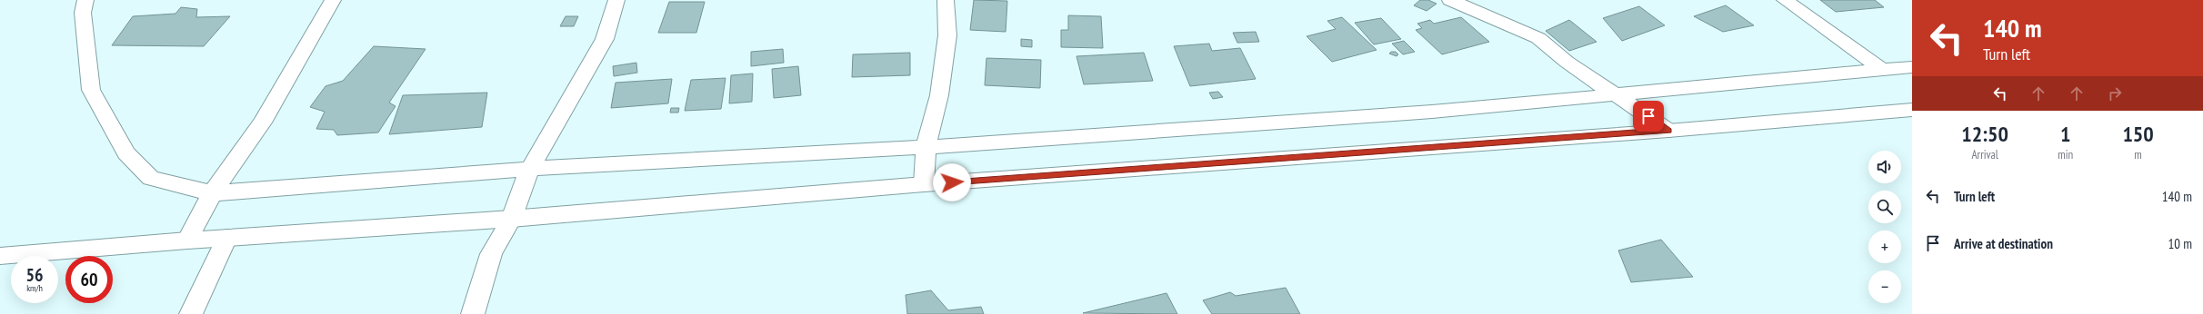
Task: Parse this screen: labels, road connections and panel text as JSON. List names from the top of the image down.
{
  "page": {
    "turn": ["140 m", "Turn left"],
    "eta": [
      "12:50",
      "Arrival",
      "1",
      "min",
      "150",
      "m"
    ],
    "map_buttons": ["+", "−"],
    "list": [
      {
        "name": "Turn left",
        "value": "140 m"
      },
      {
        "name": "Arrive at destination",
        "value": "10 m"
      }
    ],
    "speed": "56 km/h",
    "limit": "60"
  }
}
